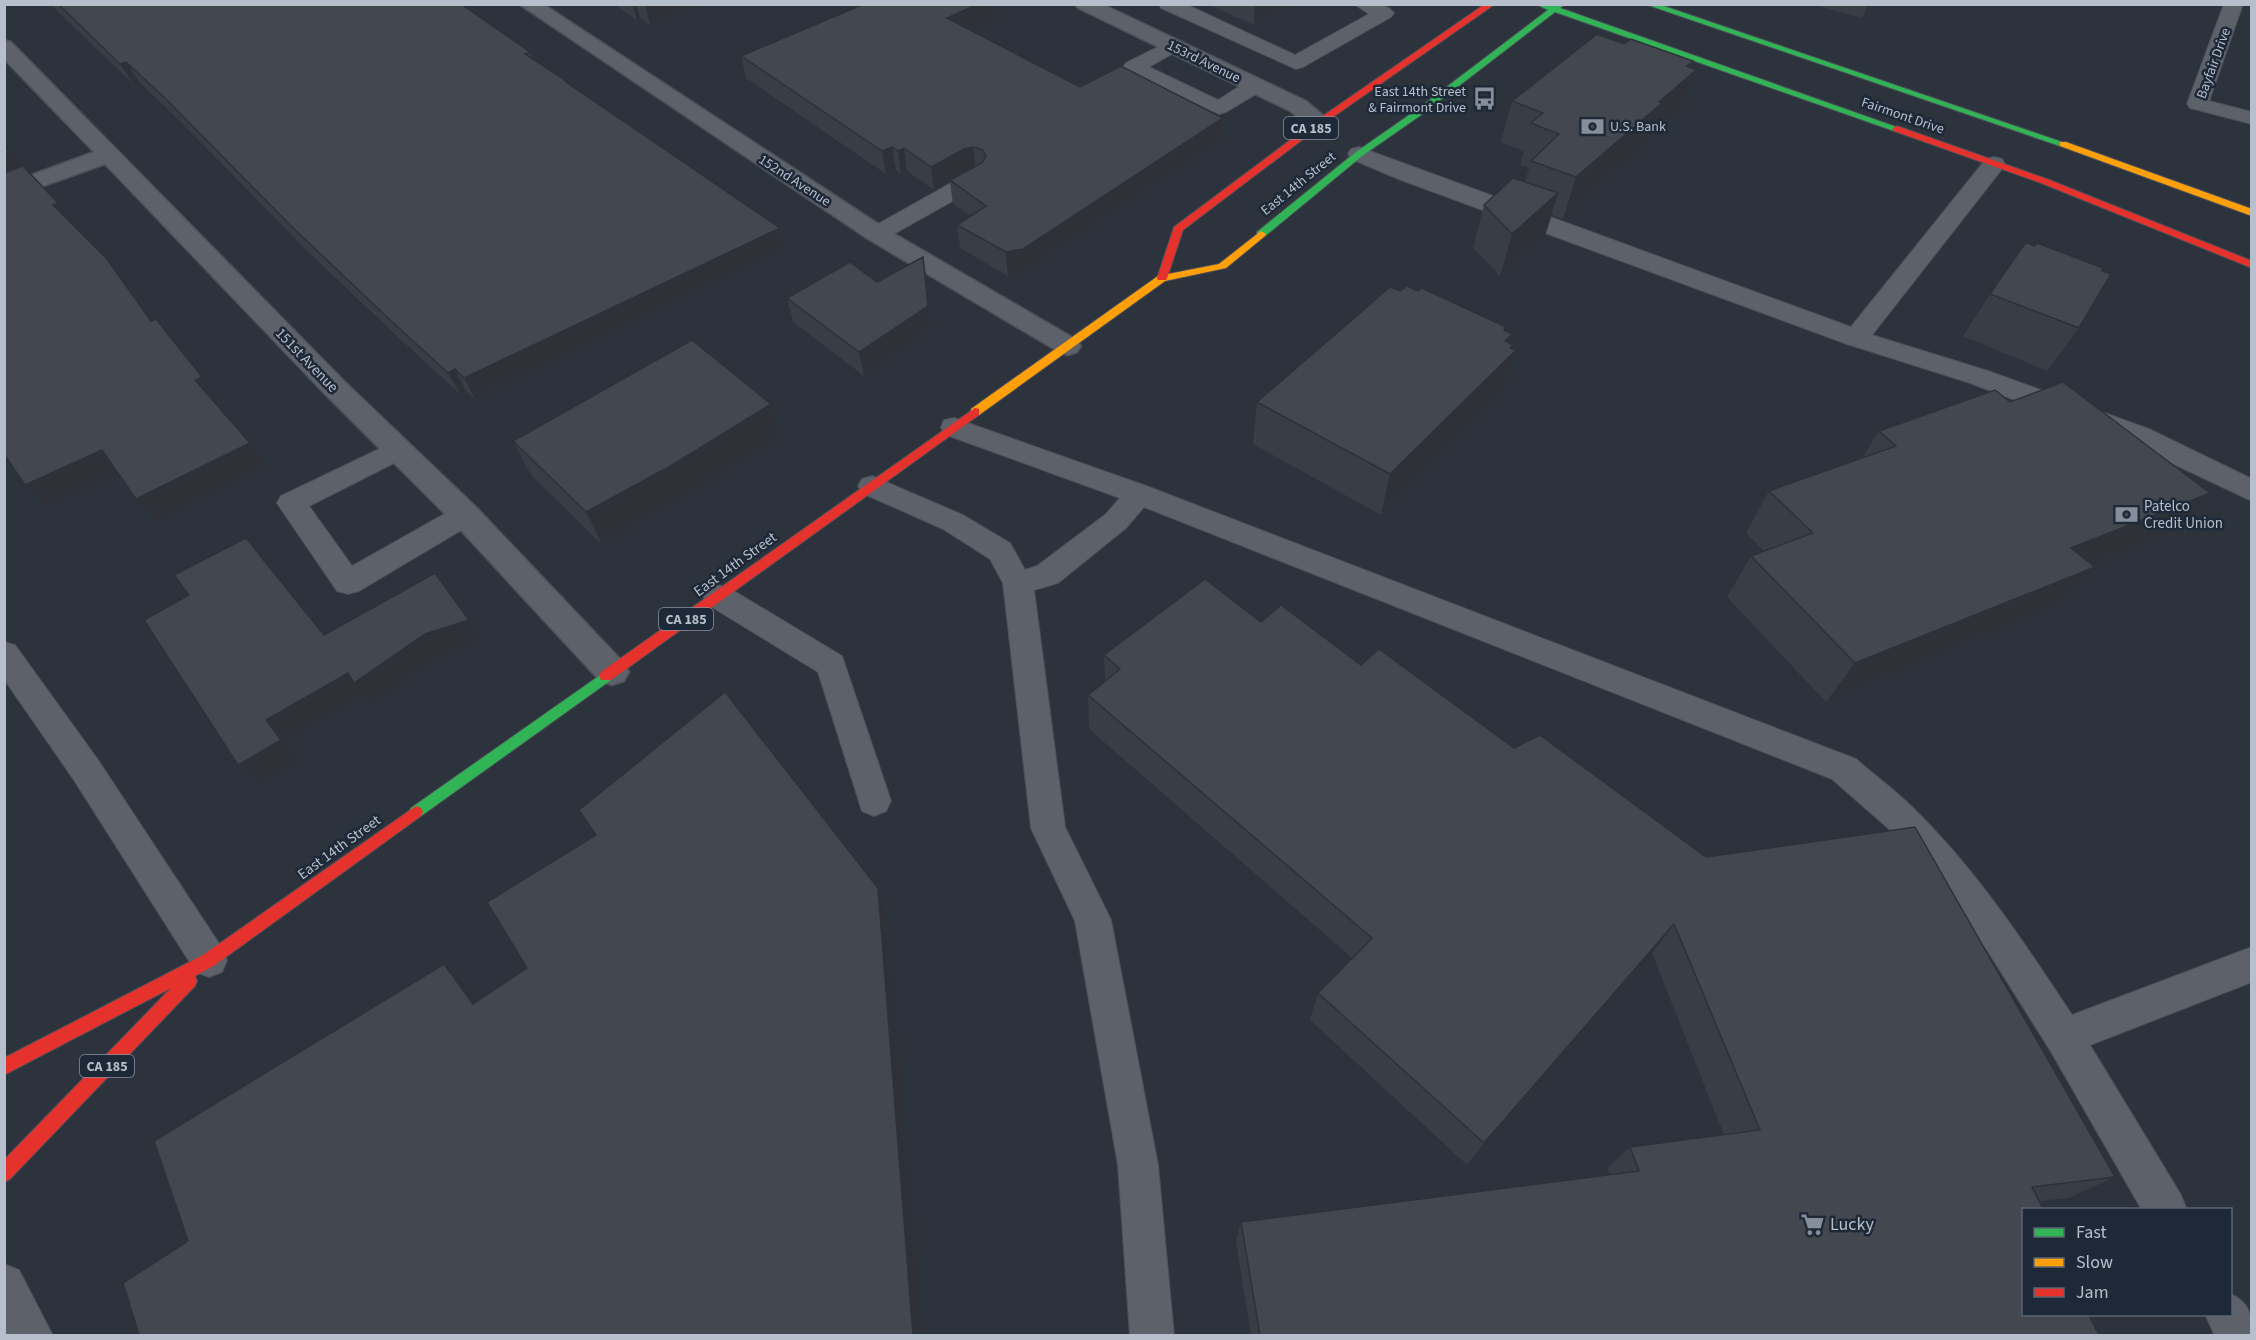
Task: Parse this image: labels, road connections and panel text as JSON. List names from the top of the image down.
{
  "streets": {
    "main road": ["Fairmont Drive", "CA 185", "East 14th Street"],
    "street": ["153rd Avenue", "152nd Avenue", "151st Avenue"],
    "lane": ["Bayfair Drive"]
  },
  "crossings": [
    ["153rd Avenue", "CA 185"],
    ["Fairmont Drive", "East 14th Street"],
    ["CA 185", "East 14th Street"],
    ["152nd Avenue", "East 14th Street"],
    ["East 14th Street", "151st Avenue"]
  ],
  "places": {
    "bus stop": ["East 14th Street & Fairmont Drive"],
    "bank": ["U.S. Bank", "Patelco Credit Union"],
    "supermarket": ["Lucky"]
  },
  "legend": ["Fast", "Slow", "Jam"]
}
